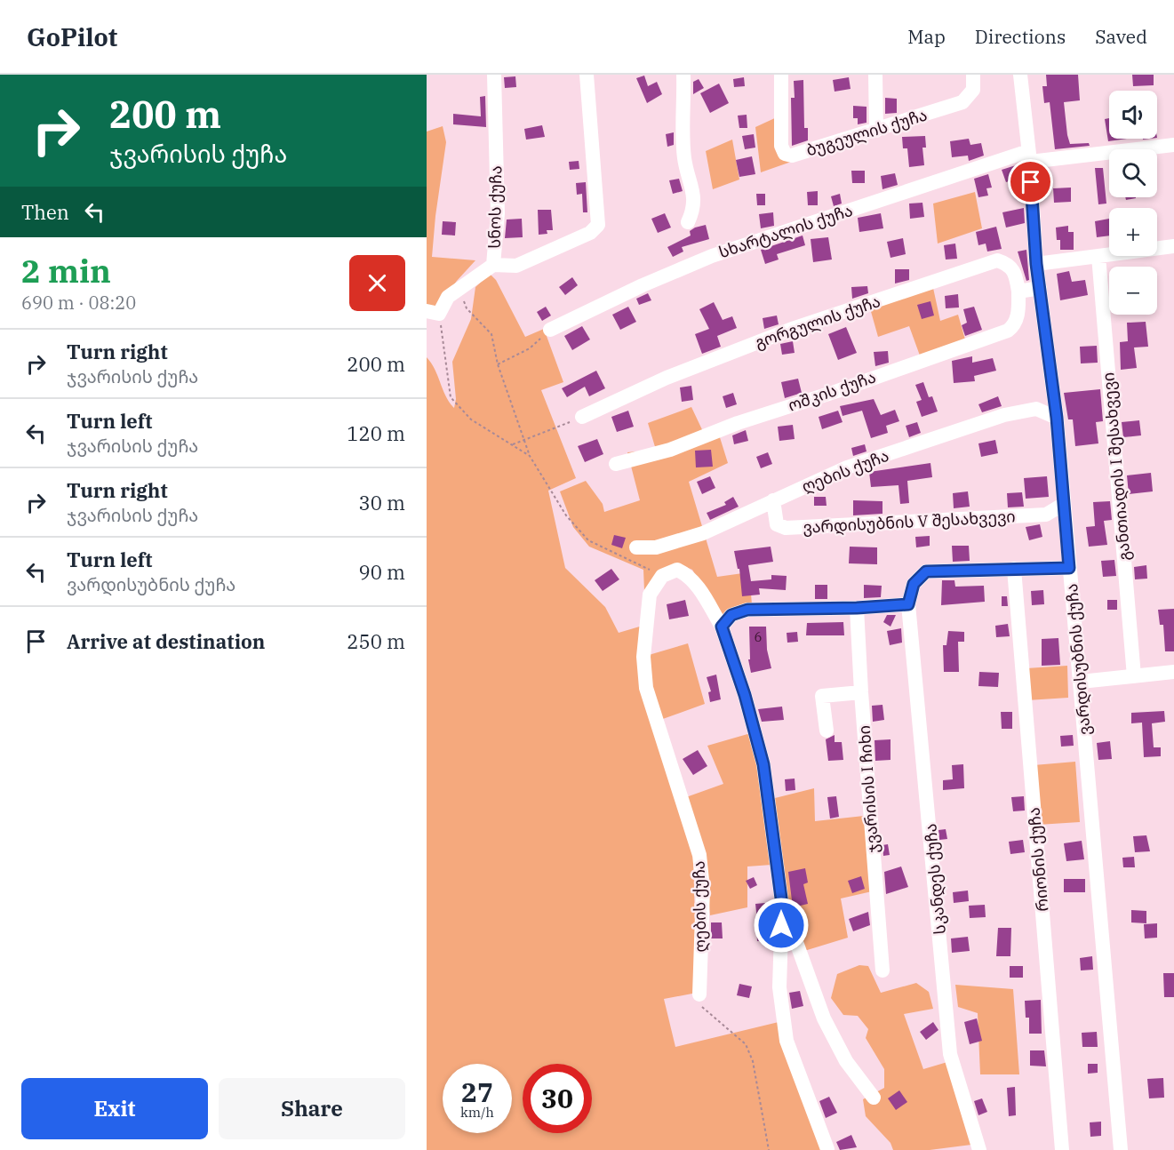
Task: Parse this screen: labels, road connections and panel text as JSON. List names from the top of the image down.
{
  "streets": {
    "street": [
      "ბუგეულის ქუჩა",
      "სნოს ქუჩა",
      "სხარტალის ქუჩა",
      "გორგულის ქუჩა",
      "ოშკის ქუჩა",
      "განთიადის I შესახვევი",
      "ღების ქუჩა",
      "ვარდისუბნის V შესახვევი",
      "ვარდისუბნის ქუჩა",
      "ჯვარისის I ჩიხი",
      "რიონის ქუჩა",
      "სკანდეს ქუჩა"
    ]
  },
  "crossings": [
    ["სხარტალის ქუჩა", "ვარდისუბნის ქუჩა"],
    ["გორგულის ქუჩა", "ოშკის ქუჩა"],
    ["ღების ქუჩა", "ვარდისუბნის V შესახვევი"],
    ["ღების ქუჩა", "ვარდისუბნის ქუჩა"],
    ["ვარდისუბნის V შესახვევი", "ვარდისუბნის ქუჩა"]
  ],
  "house_numbers": ["6"],
  "page": {
    "header": "GoPilot",
    "nav": ["Map", "Directions", "Saved"],
    "turn": ["200 m", "ჯვარისის ქუჩა"],
    "map_buttons": ["+", "−"],
    "then": "Then",
    "heading": ["2 min", "690 m · 08:20"],
    "list": [
      {
        "name": "Turn right",
        "note": "ჯვარისის ქუჩა",
        "value": "200 m"
      },
      {
        "name": "Turn left",
        "note": "ჯვარისის ქუჩა",
        "value": "120 m"
      },
      {
        "name": "Turn right",
        "note": "ჯვარისის ქუჩა",
        "value": "30 m"
      },
      {
        "name": "Turn left",
        "note": "ვარდისუბნის ქუჩა",
        "value": "90 m"
      },
      {
        "name": "Arrive at destination",
        "value": "250 m"
      }
    ],
    "speed": "27 km/h",
    "limit": "30",
    "buttons": ["Exit", "Share"]
  }
}
